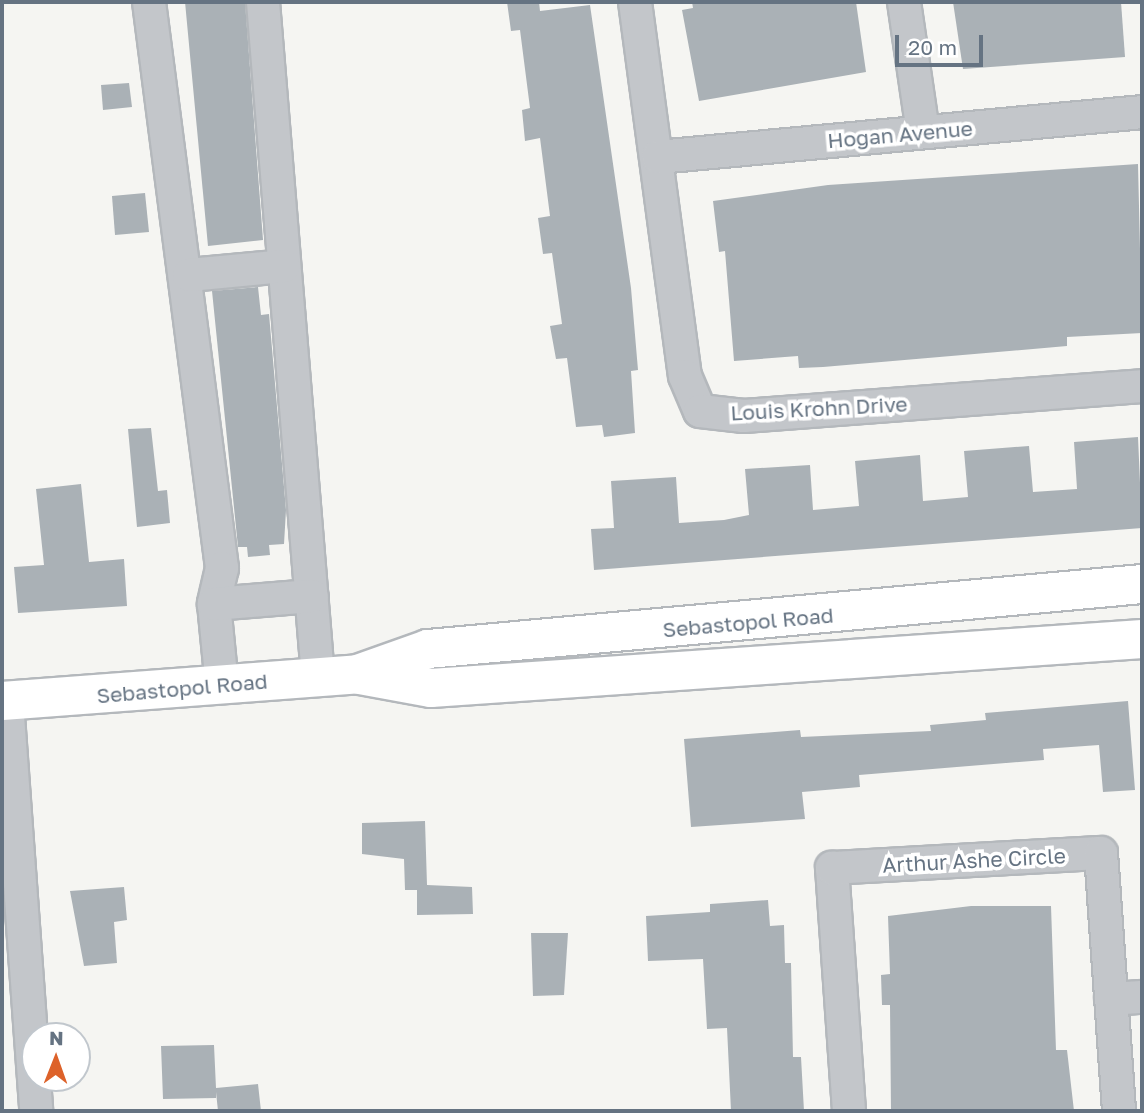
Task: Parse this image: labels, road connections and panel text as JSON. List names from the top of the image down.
{
  "streets": {
    "main road": ["Sebastopol Road"],
    "street": ["Hogan Avenue", "Louis Krohn Drive", "Arthur Ashe Circle"]
  },
  "crossings": [
    ["Hogan Avenue", "Louis Krohn Drive"]
  ],
  "scale_bar": "20 m",
  "north": "top"
}
